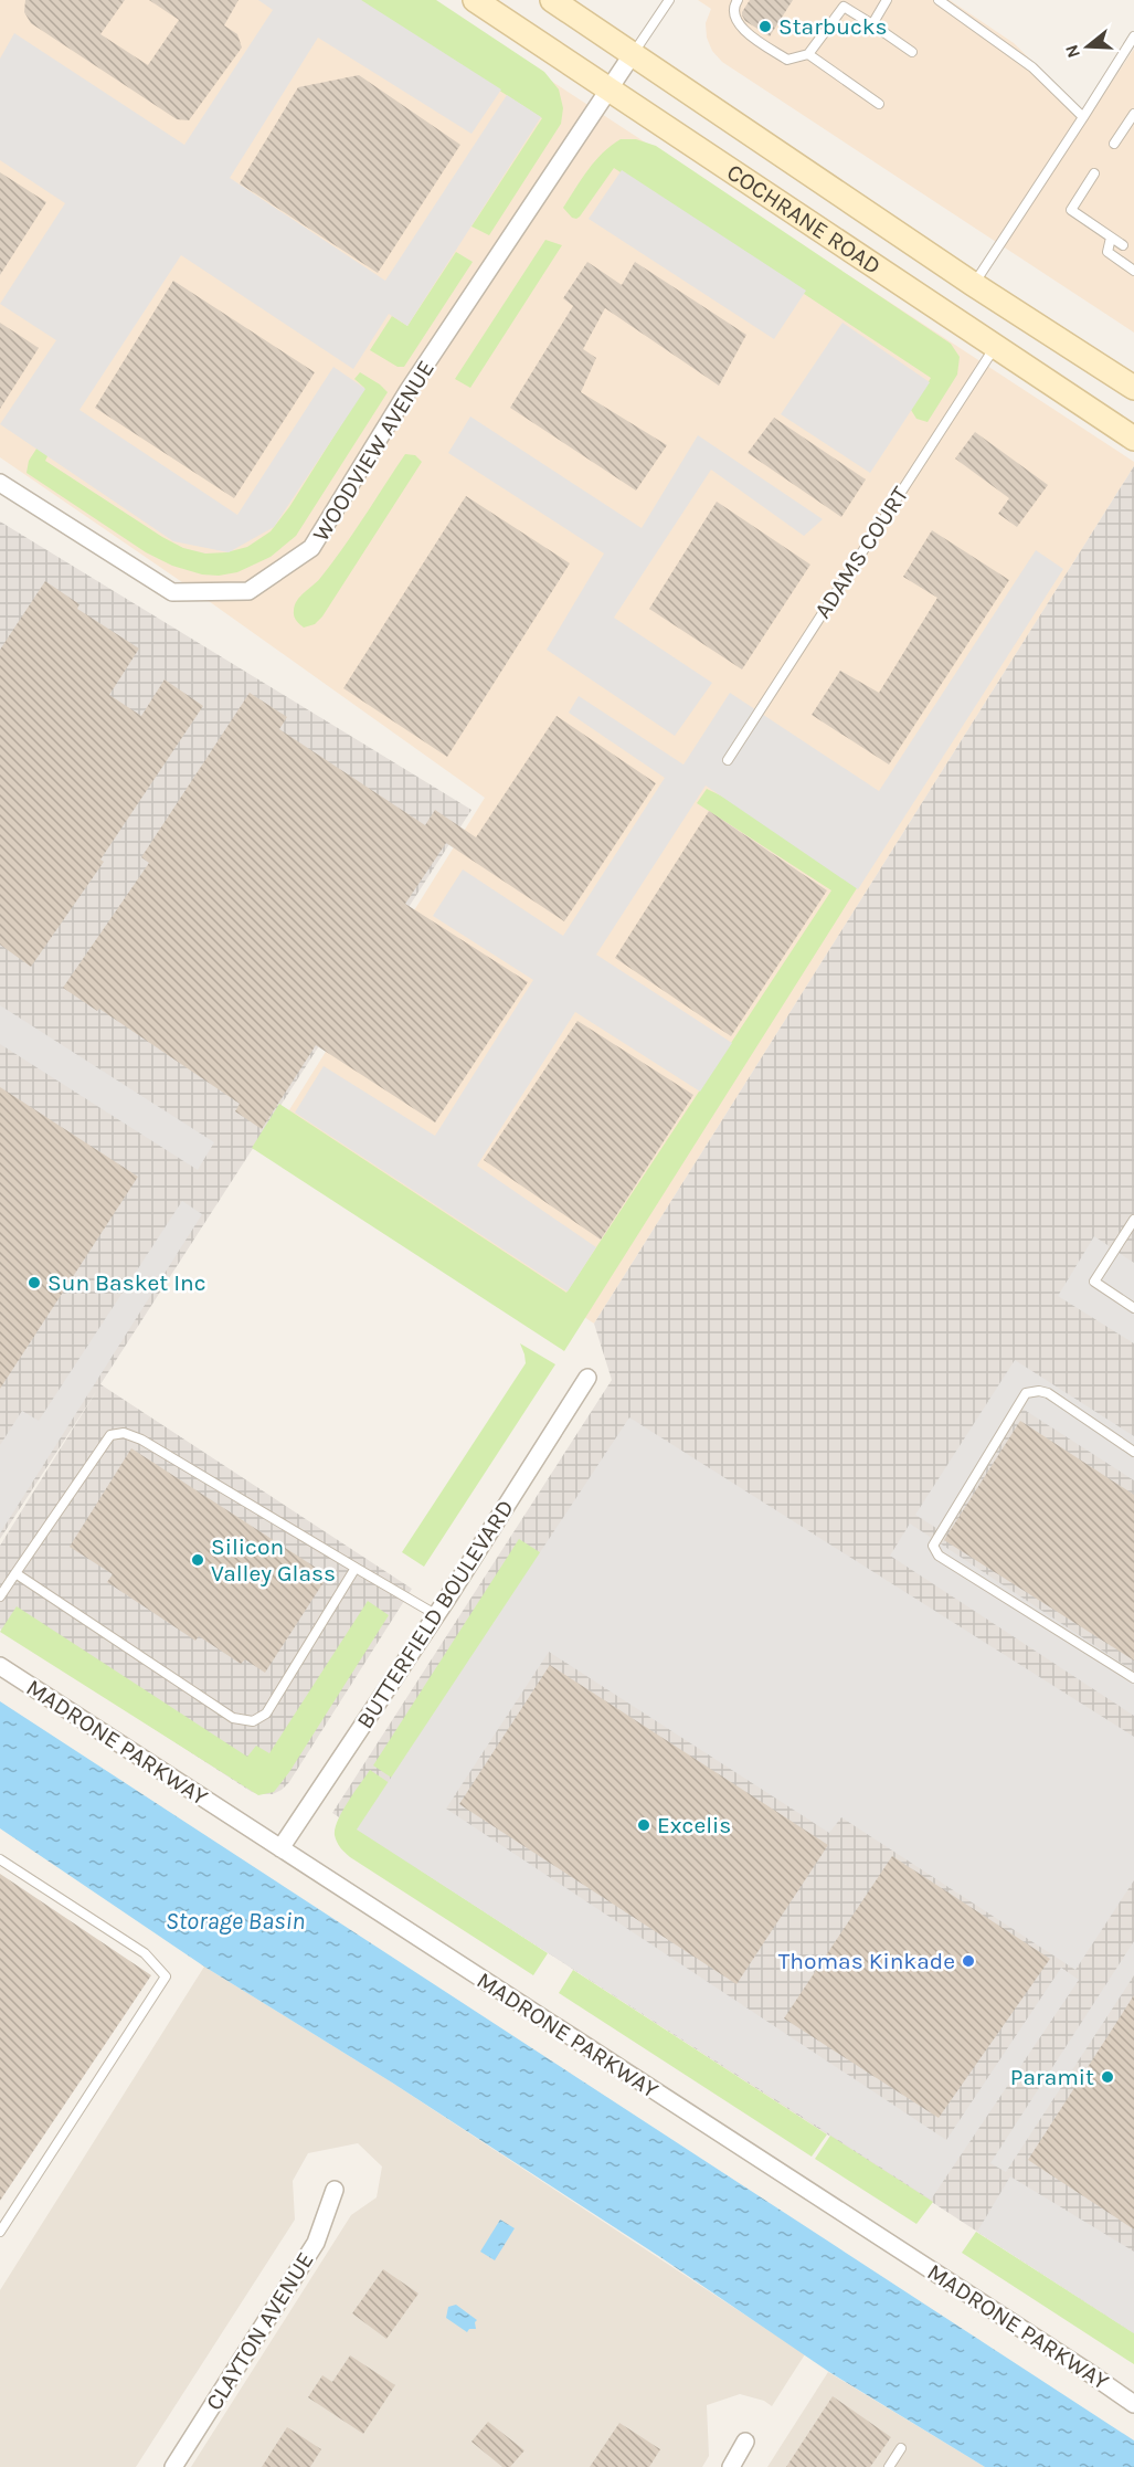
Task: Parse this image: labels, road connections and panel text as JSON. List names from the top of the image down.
{
  "streets": {
    "main road": ["COCHRANE ROAD"],
    "street": [
      "WOODVIEW AVENUE",
      "BUTTERFIELD BOULEVARD",
      "MADRONE PARKWAY",
      "CLAYTON AVENUE"
    ],
    "lane": ["ADAMS COURT"]
  },
  "crossings": [
    ["COCHRANE ROAD", "WOODVIEW AVENUE"],
    ["COCHRANE ROAD", "ADAMS COURT"],
    ["BUTTERFIELD BOULEVARD", "MADRONE PARKWAY"]
  ],
  "water": ["Storage Basin"],
  "places": [
    "Starbucks",
    "Sun Basket Inc",
    "Silicon Valley Glass",
    "Excelis",
    "Thomas Kinkade",
    "Paramit"
  ],
  "north": "left"
}
